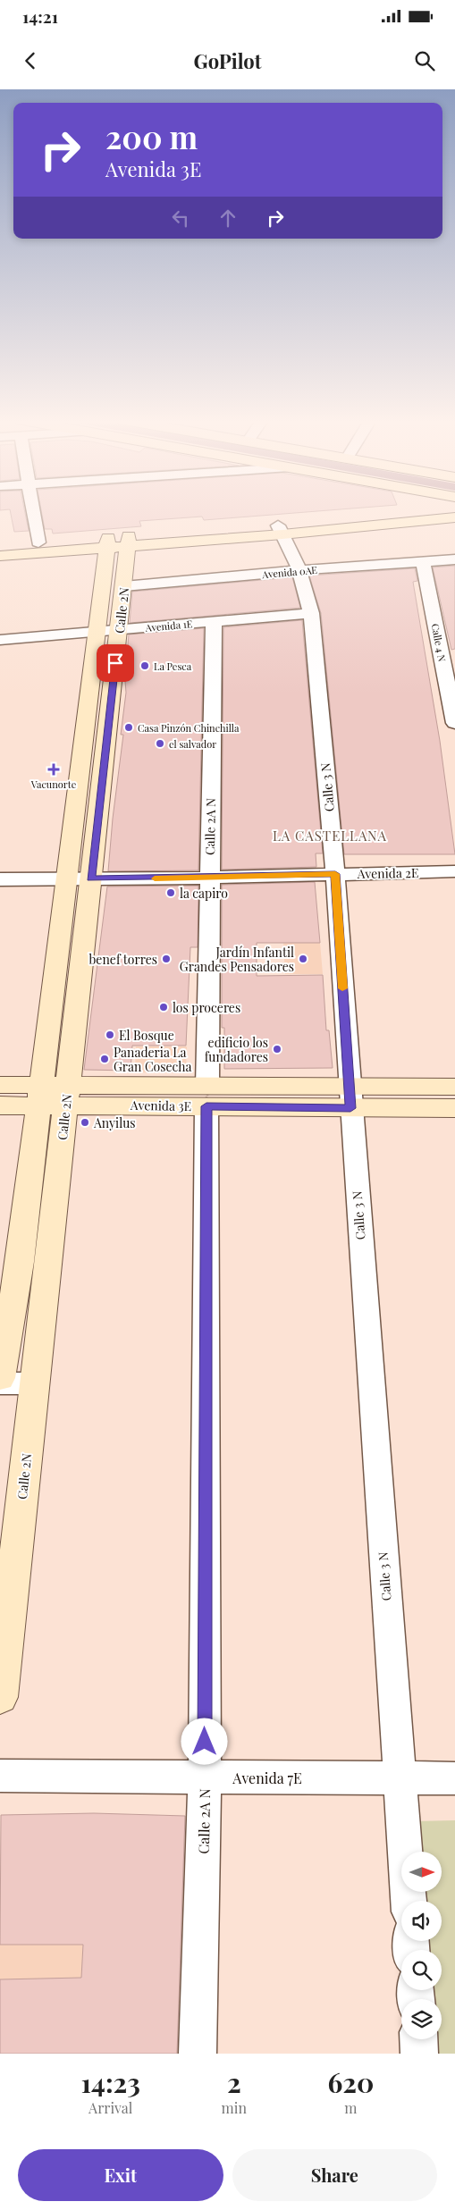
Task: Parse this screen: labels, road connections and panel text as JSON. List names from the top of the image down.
{
  "streets": {
    "street": [
      "Avenida 0AE",
      "Calle 2N",
      "Avenida 1E",
      "Calle 4 N",
      "Calle 3 N",
      "Calle 2A N",
      "Avenida 2E",
      "Avenida 3E",
      "Avenida 7E"
    ]
  },
  "crossings": [
    ["Avenida 0AE", "Calle 2N"],
    ["Avenida 0AE", "Calle 4 N"],
    ["Avenida 0AE", "Calle 3 N"],
    ["Calle 2N", "Avenida 1E"],
    ["Calle 2N", "Avenida 2E"],
    ["Calle 2N", "Avenida 3E"],
    ["Avenida 1E", "Calle 3 N"],
    ["Avenida 1E", "Calle 2A N"],
    ["Calle 3 N", "Avenida 2E"],
    ["Calle 3 N", "Avenida 3E"],
    ["Calle 3 N", "Avenida 7E"],
    ["Calle 2A N", "Avenida 2E"],
    ["Calle 2A N", "Avenida 3E"],
    ["Calle 2A N", "Avenida 7E"]
  ],
  "districts": ["LA CASTELLANA"],
  "places": {
    "other": [
      "La Pesca",
      "Casa Pinzón Chinchilla",
      "el salvador",
      "la capiro",
      "benef torres",
      "Jardín Infantil Grandes Pensadores",
      "los proceres",
      "El Bosque",
      "edificio los fundadores",
      "Panaderia La Gran Cosecha",
      "Anyilus"
    ],
    "health": ["Vacunorte"]
  },
  "north": "right",
  "page": {
    "status": "14:21",
    "header": "GoPilot",
    "turn": ["200 m", "Avenida 3E"],
    "eta": [
      "14:23",
      "Arrival",
      "2",
      "min",
      "620",
      "m"
    ],
    "buttons": ["Exit", "Share"]
  }
}
